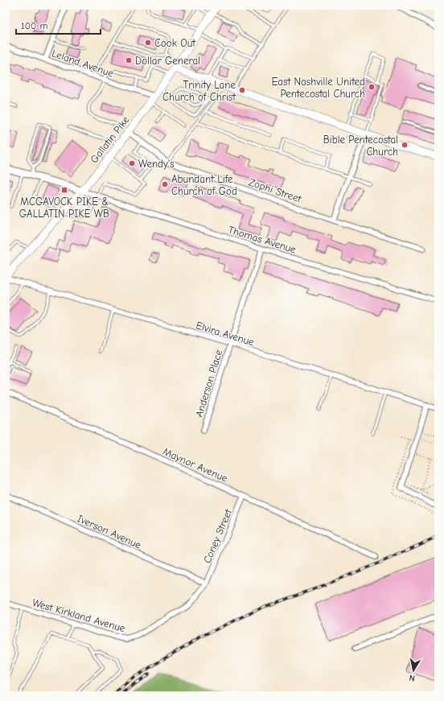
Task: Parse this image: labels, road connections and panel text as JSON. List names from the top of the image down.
{
  "streets": {
    "main road": ["Gallatin Pike"],
    "street": [
      "Leland Avenue",
      "Zophi Street",
      "Thomas Avenue",
      "Elvira Avenue",
      "Anderson Place",
      "Maynor Avenue",
      "Iverson Avenue",
      "Coney Street",
      "West Kirkland Avenue"
    ]
  },
  "crossings": [
    ["Leland Avenue", "Gallatin Pike"],
    ["Gallatin Pike", "Zophi Street"],
    ["Gallatin Pike", "Thomas Avenue"],
    ["Gallatin Pike", "Elvira Avenue"],
    ["Thomas Avenue", "Anderson Place"],
    ["Elvira Avenue", "Anderson Place"],
    ["Maynor Avenue", "Coney Street"],
    ["Iverson Avenue", "Coney Street"],
    ["Iverson Avenue", "West Kirkland Avenue"],
    ["Coney Street", "West Kirkland Avenue"]
  ],
  "places": {
    "other": [
      "Cook Out",
      "Dollar General",
      "East Nashville United Pentecostal Church",
      "Trinity Lane Church of Christ",
      "Bible Pentecostal Church",
      "Wendy's",
      "Abundant Life Church of God"
    ],
    "transit": ["MCGAVOCK PIKE & GALLATIN PIKE WB"]
  },
  "scale_bar": "100 m",
  "north": "bottom"
}
